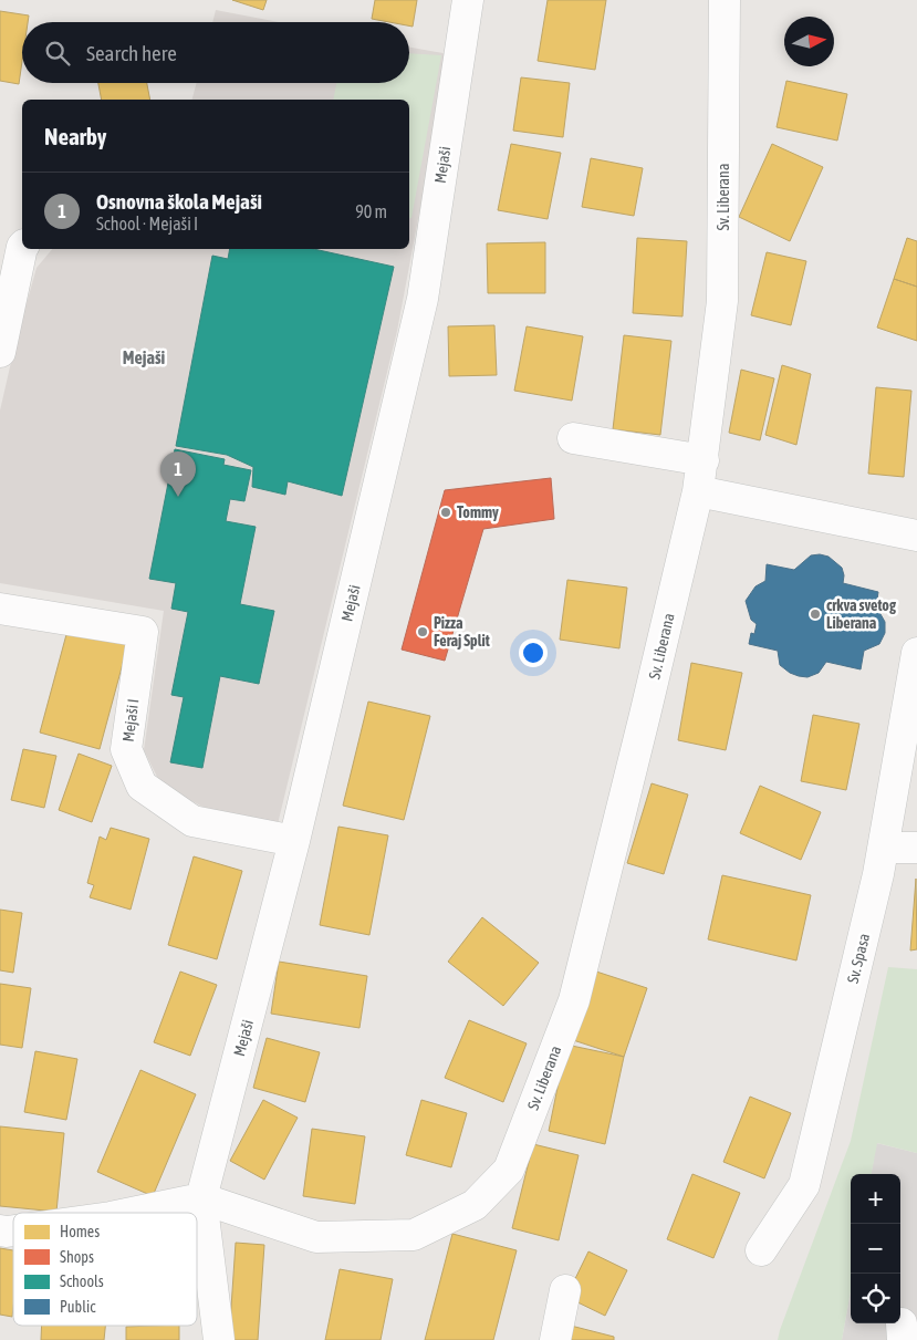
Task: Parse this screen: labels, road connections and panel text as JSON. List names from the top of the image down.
{
  "streets": {
    "street": [
      "Mejaši",
      "Sv. Liberana",
      "Mejaši I",
      "Sv. Spasa"
    ]
  },
  "crossings": [
    ["Mejaši", "Sv. Liberana"],
    ["Mejaši", "Mejaši I"]
  ],
  "districts": ["Mejaši"],
  "places": ["Tommy", "crkva svetog Liberana", "Pizza Feraj Split"],
  "legend": [
    "Homes",
    "Shops",
    "Schools",
    "Public"
  ],
  "north": "right",
  "page": {
    "search": "Search here",
    "heading": "Nearby",
    "list": [
      {
        "mark": "1",
        "name": "Osnovna škola Mejaši",
        "note": "School · Mejaši I",
        "value": "90 m"
      }
    ],
    "pins": "1",
    "map_buttons": ["+", "−"]
  }
}
